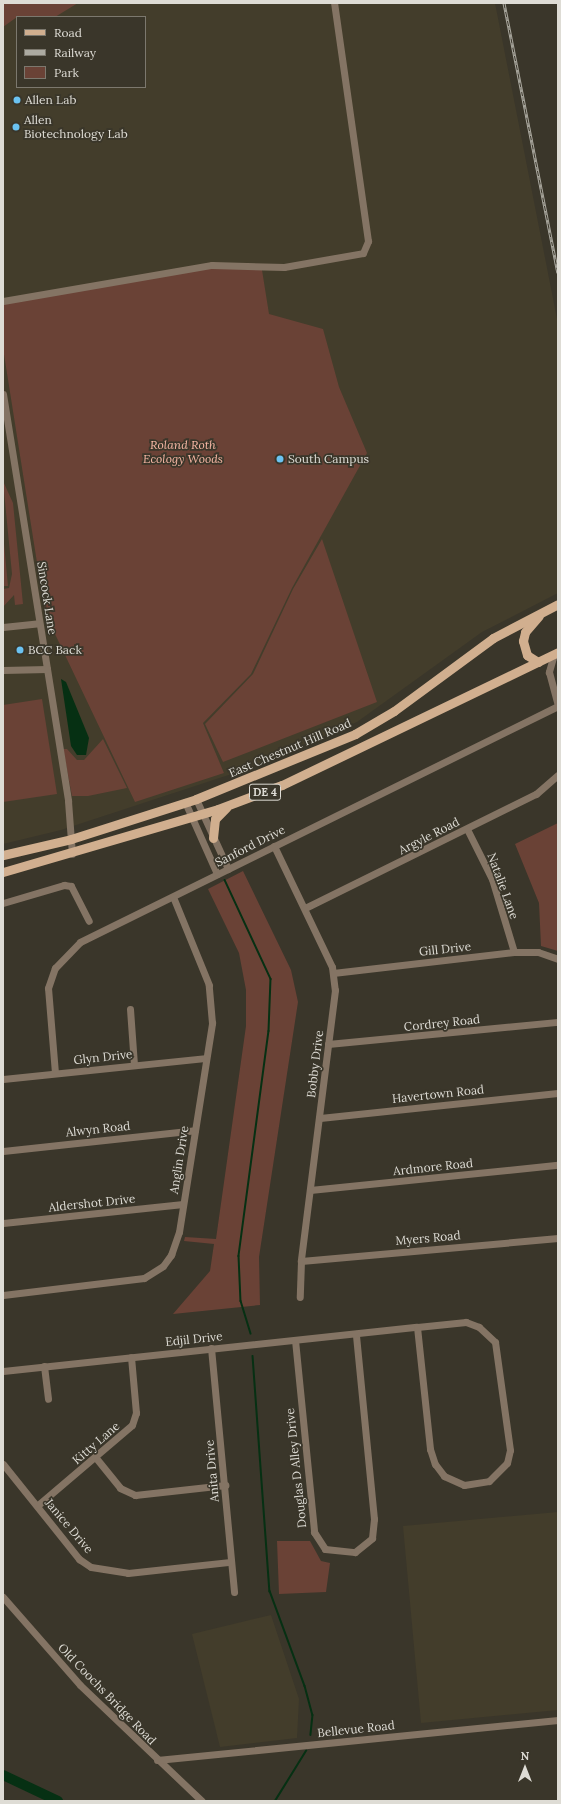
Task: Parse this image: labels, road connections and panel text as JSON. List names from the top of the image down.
{
  "streets": {
    "main road": ["East Chestnut Hill Road", "DE 4"],
    "street": [
      "Sincock Lane",
      "Argyle Road",
      "Sanford Drive",
      "Natalie Lane",
      "Gill Drive",
      "Cordrey Road",
      "Glyn Drive",
      "Bobby Drive",
      "Havertown Road",
      "Alwyn Road",
      "Anglin Drive",
      "Ardmore Road",
      "Aldershot Drive",
      "Myers Road",
      "Edjil Drive",
      "Kitty Lane",
      "Douglas D Alley Drive",
      "Anita Drive",
      "Janice Drive",
      "Old Coochs Bridge Road",
      "Bellevue Road"
    ]
  },
  "crossings": [
    ["Sincock Lane", "East Chestnut Hill Road"],
    ["Sincock Lane", "DE 4"],
    ["Argyle Road", "Natalie Lane"],
    ["Argyle Road", "Bobby Drive"],
    ["Sanford Drive", "Glyn Drive"],
    ["Sanford Drive", "Bobby Drive"],
    ["Sanford Drive", "Anglin Drive"],
    ["Natalie Lane", "Gill Drive"],
    ["Gill Drive", "Bobby Drive"],
    ["Cordrey Road", "Bobby Drive"],
    ["Glyn Drive", "Anglin Drive"],
    ["Bobby Drive", "Havertown Road"],
    ["Bobby Drive", "Ardmore Road"],
    ["Bobby Drive", "Myers Road"],
    ["Alwyn Road", "Anglin Drive"],
    ["Anglin Drive", "Aldershot Drive"],
    ["Edjil Drive", "Kitty Lane"],
    ["Edjil Drive", "Douglas D Alley Drive"],
    ["Edjil Drive", "Anita Drive"],
    ["Kitty Lane", "Janice Drive"],
    ["Anita Drive", "Janice Drive"],
    ["Old Coochs Bridge Road", "Bellevue Road"]
  ],
  "parks": ["Roland Roth Ecology Woods"],
  "places": [
    "Allen Lab",
    "Allen Biotechnology Lab",
    "South Campus",
    "BCC Back"
  ],
  "legend": ["Road", "Railway", "Park"],
  "north": "top"
}
